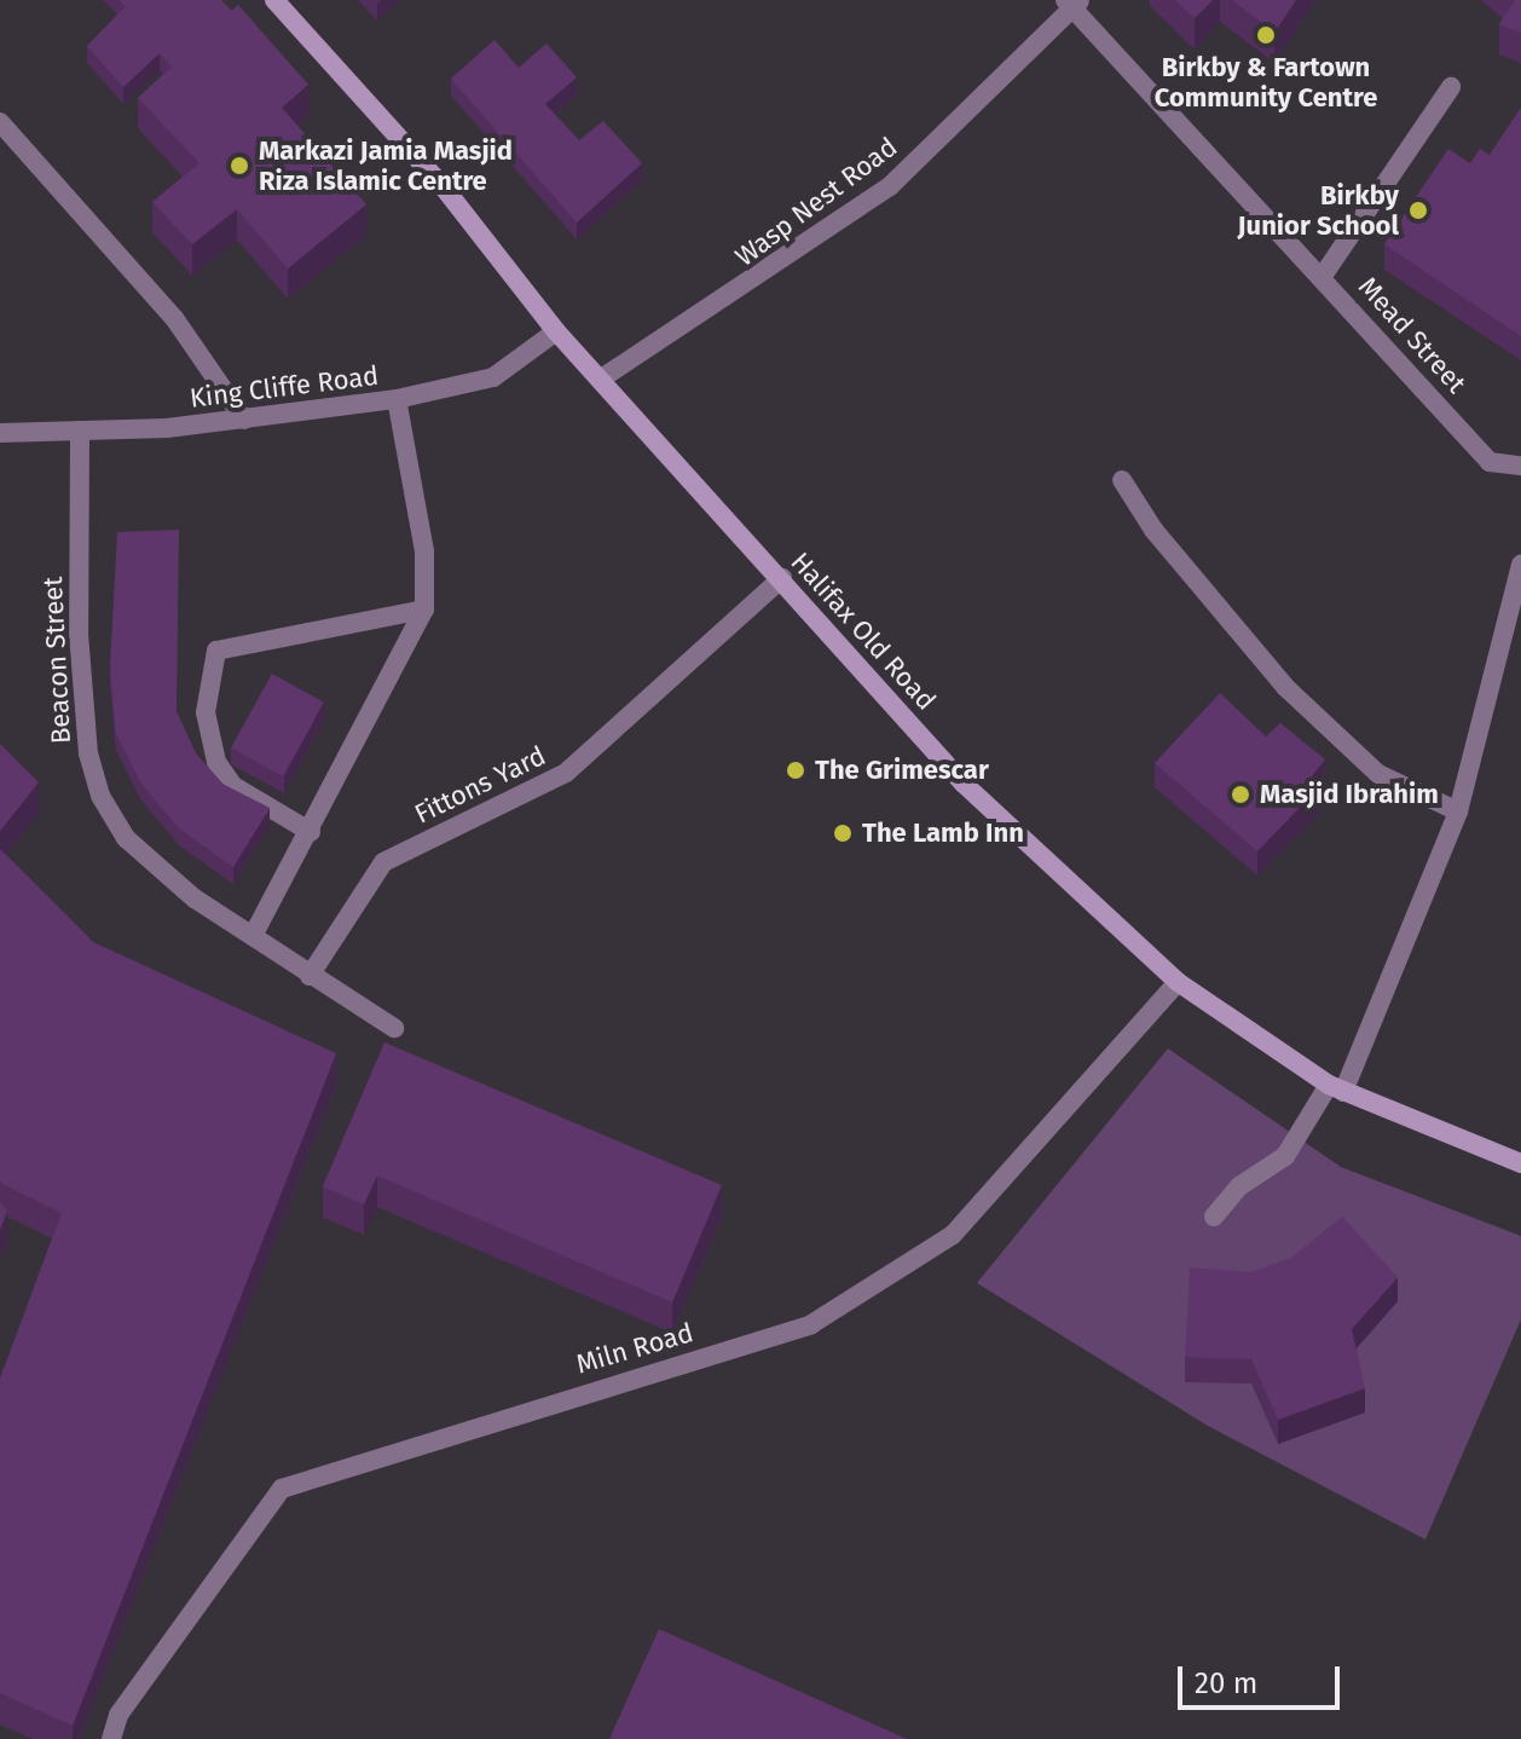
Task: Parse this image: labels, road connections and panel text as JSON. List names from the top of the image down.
{
  "streets": {
    "street": [
      "Wasp Nest Road",
      "Mead Street",
      "King Cliffe Road",
      "Halifax Old Road",
      "Beacon Street",
      "Fittons Yard",
      "Miln Road"
    ]
  },
  "crossings": [
    ["Wasp Nest Road", "Mead Street"],
    ["Wasp Nest Road", "Halifax Old Road"],
    ["King Cliffe Road", "Halifax Old Road"],
    ["King Cliffe Road", "Beacon Street"],
    ["Halifax Old Road", "Fittons Yard"],
    ["Halifax Old Road", "Miln Road"],
    ["Beacon Street", "Fittons Yard"]
  ],
  "places": [
    "Birkby & Fartown Community Centre",
    "Markazi Jamia Masjid Riza Islamic Centre",
    "Birkby Junior School",
    "The Grimescar",
    "Masjid Ibrahim",
    "The Lamb Inn"
  ],
  "scale_bar": "20 m"
}
